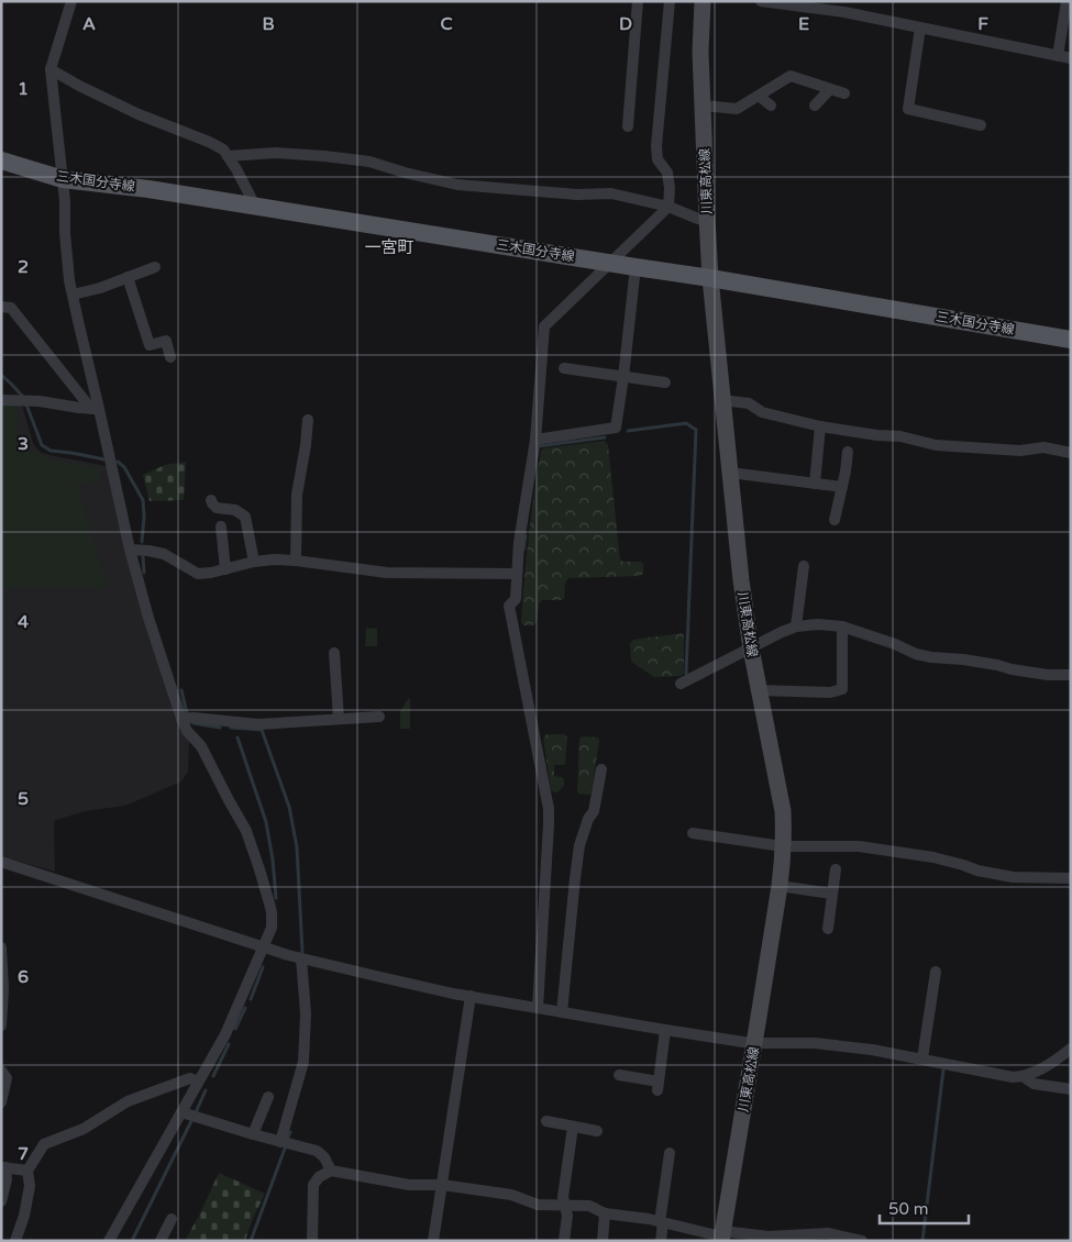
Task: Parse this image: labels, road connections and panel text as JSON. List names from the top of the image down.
{
  "streets": {
    "main road": ["三木国分寺線", "川東高松線"]
  },
  "crossings": [
    ["三木国分寺線", "川東高松線"]
  ],
  "districts": ["一宮町"],
  "scale_bar": "50 m",
  "grid": {
    "columns": [
      "A",
      "B",
      "C",
      "D",
      "E",
      "F"
    ],
    "rows": [
      "1",
      "2",
      "3",
      "4",
      "5",
      "6",
      "7"
    ]
  }
}
